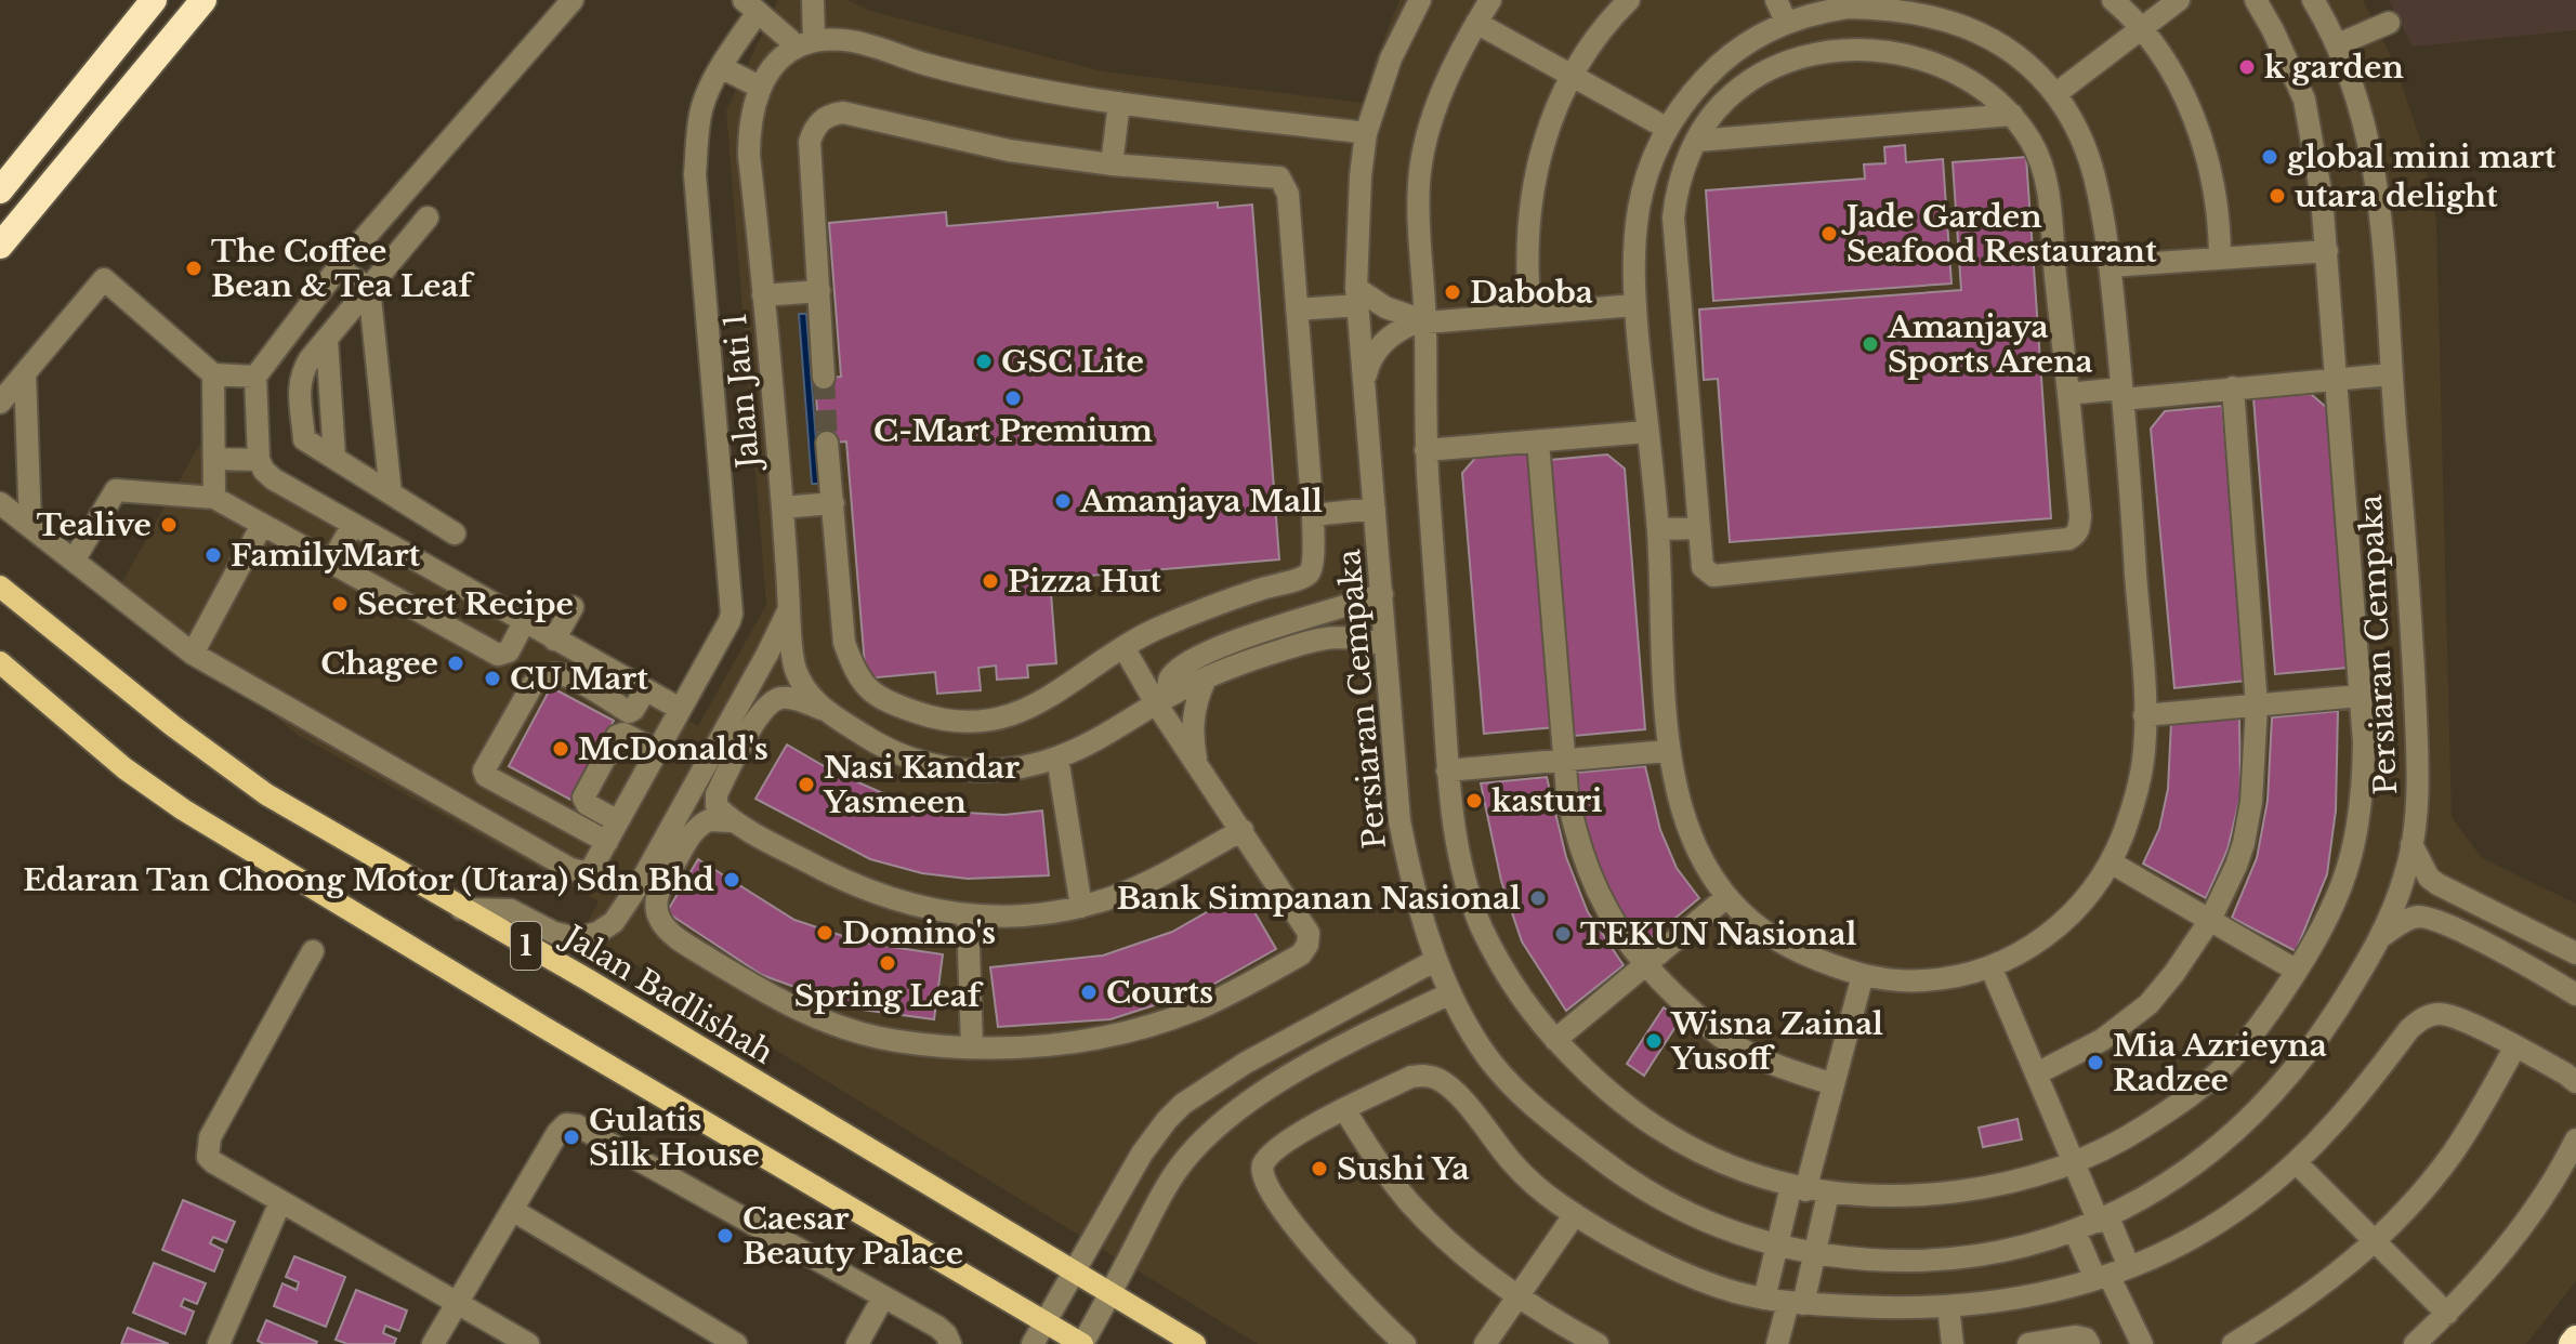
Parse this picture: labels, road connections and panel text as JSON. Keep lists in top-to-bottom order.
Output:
{
  "streets": {
    "main road": ["1", "Jalan Badlishah"],
    "street": ["Jalan Jati 1", "Persiaran Cempaka"]
  },
  "crossings": [
    ["Jalan Jati 1", "Persiaran Cempaka"]
  ],
  "places": [
    "k garden",
    "global mini mart",
    "utara delight",
    "Jade Garden Seafood Restaurant",
    "The Coffee Bean & Tea Leaf",
    "Daboba",
    "Amanjaya Sports Arena",
    "GSC Lite",
    "C-Mart Premium",
    "Amanjaya Mall",
    "Tealive",
    "FamilyMart",
    "Pizza Hut",
    "Secret Recipe",
    "Chagee",
    "CU Mart",
    "McDonald's",
    "Nasi Kandar Yasmeen",
    "kasturi",
    "Edaran Tan Choong Motor (Utara) Sdn Bhd",
    "Bank Simpanan Nasional",
    "Domino's",
    "TEKUN Nasional",
    "Spring Leaf",
    "Courts",
    "Wisna Zainal Yusoff",
    "Mia Azrieyna Radzee",
    "Gulatis Silk House",
    "Sushi Ya",
    "Caesar Beauty Palace"
  ]
}
